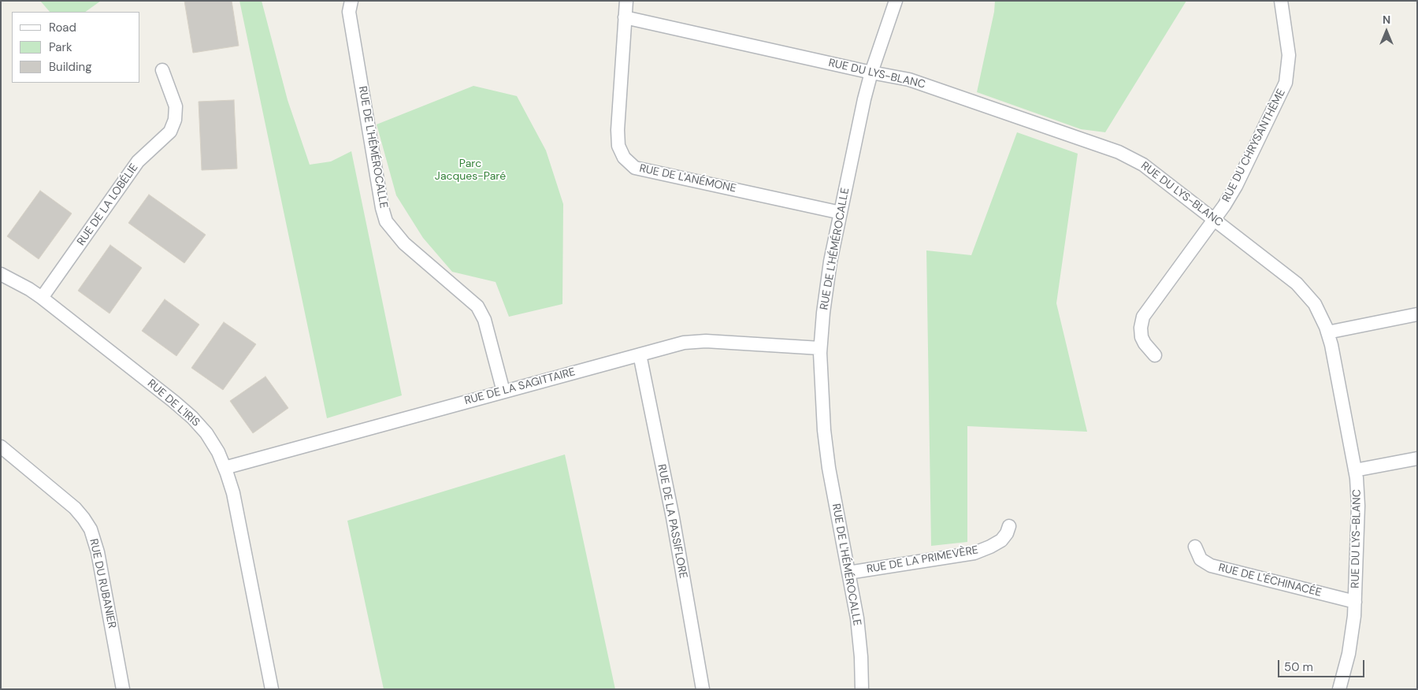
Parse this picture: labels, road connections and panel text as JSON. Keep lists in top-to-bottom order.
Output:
{
  "streets": {
    "street": [
      "RUE DU LYS-BLANC",
      "RUE DU CHRYSANTHÈME",
      "RUE DE L'HÉMÉROCALLE",
      "RUE DE L'ANÉMONE",
      "RUE DE LA LOBÉLIE",
      "RUE DE LA SAGITTAIRE",
      "RUE DE L'IRIS",
      "RUE DE LA PASSIFLORE",
      "RUE DE LA PRIMEVÈRE",
      "RUE DE L'ÉCHINACÉE",
      "RUE DU RUBANIER"
    ]
  },
  "crossings": [
    ["RUE DU LYS-BLANC", "RUE DU CHRYSANTHÈME"],
    ["RUE DU LYS-BLANC", "RUE DE L'HÉMÉROCALLE"],
    ["RUE DU LYS-BLANC", "RUE DE L'ANÉMONE"],
    ["RUE DU LYS-BLANC", "RUE DE L'ÉCHINACÉE"],
    ["RUE DE L'HÉMÉROCALLE", "RUE DE L'ANÉMONE"],
    ["RUE DE L'HÉMÉROCALLE", "RUE DE LA SAGITTAIRE"],
    ["RUE DE L'HÉMÉROCALLE", "RUE DE LA PRIMEVÈRE"],
    ["RUE DE LA LOBÉLIE", "RUE DE L'IRIS"],
    ["RUE DE LA SAGITTAIRE", "RUE DE L'IRIS"],
    ["RUE DE LA SAGITTAIRE", "RUE DE LA PASSIFLORE"]
  ],
  "parks": ["Parc Jacques-Paré"],
  "legend": ["Road", "Park", "Building"],
  "scale_bar": "50 m",
  "north": "top"
}
